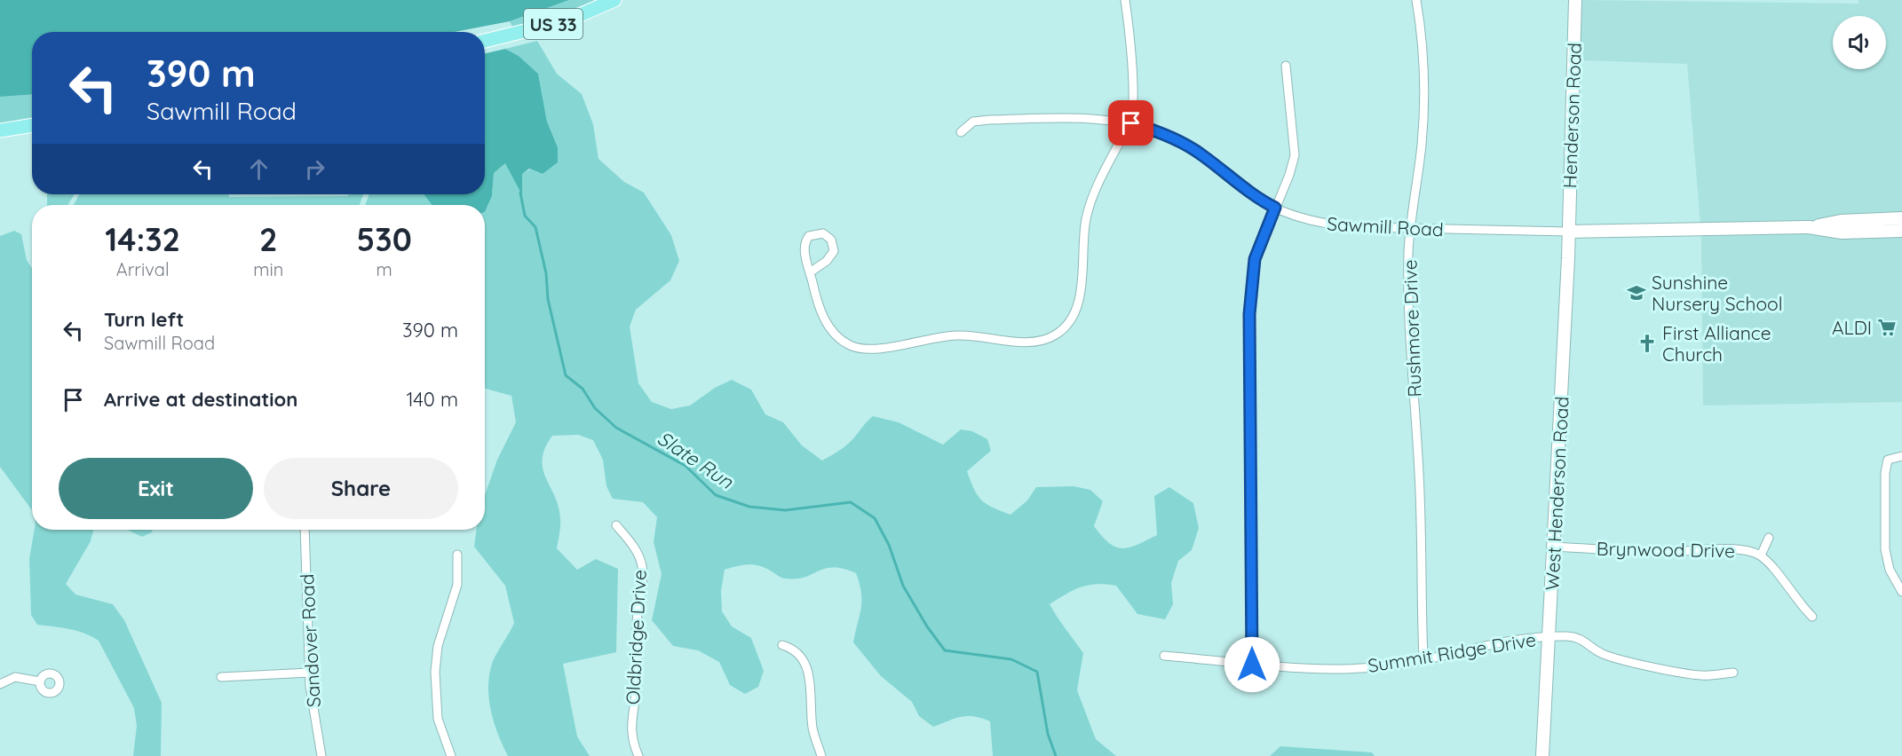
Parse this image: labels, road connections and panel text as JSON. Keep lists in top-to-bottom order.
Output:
{
  "streets": {
    "main road": [
      "US 33",
      "Henderson Road",
      "Sawmill Road",
      "West Henderson Road"
    ],
    "street": [
      "Rushmore Drive",
      "Brynwood Drive",
      "Oldbridge Drive",
      "Sandover Road",
      "Summit Ridge Drive"
    ]
  },
  "crossings": [
    ["Henderson Road", "Sawmill Road"],
    ["Henderson Road", "West Henderson Road"],
    ["Sawmill Road", "Rushmore Drive"],
    ["Sawmill Road", "West Henderson Road"],
    ["Rushmore Drive", "Summit Ridge Drive"],
    ["West Henderson Road", "Brynwood Drive"],
    ["West Henderson Road", "Summit Ridge Drive"]
  ],
  "water": ["Slate Run"],
  "places": {
    "school or university": ["Sunshine Nursery School"],
    "supermarket": ["ALDI"],
    "church": ["First Alliance Church"]
  },
  "page": {
    "turn": ["390 m", "Sawmill Road"],
    "eta": [
      "14:32",
      "Arrival",
      "2",
      "min",
      "530",
      "m"
    ],
    "list": [
      {
        "name": "Turn left",
        "note": "Sawmill Road",
        "value": "390 m"
      },
      {
        "name": "Arrive at destination",
        "value": "140 m"
      }
    ],
    "buttons": ["Exit", "Share"]
  }
}
